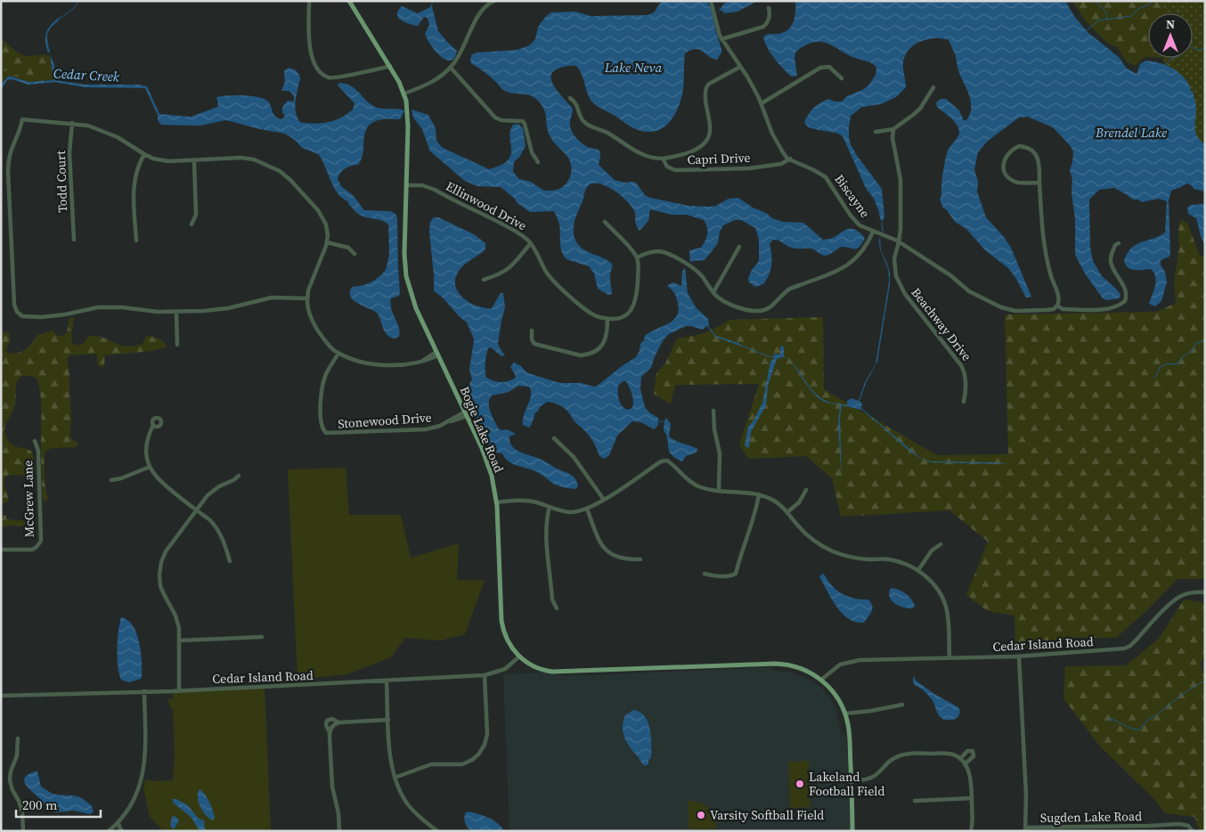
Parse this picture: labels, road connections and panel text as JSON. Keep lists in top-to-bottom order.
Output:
{
  "streets": {
    "main road": ["Bogie Lake Road"],
    "street": [
      "Capri Drive",
      "Todd Court",
      "Biscayne",
      "Ellinwood Drive",
      "Beachway Drive",
      "Stonewood Drive",
      "McGrew Lane",
      "Cedar Island Road",
      "Sugden Lake Road"
    ]
  },
  "crossings": [
    ["Capri Drive", "Biscayne"],
    ["Biscayne", "Beachway Drive"],
    ["Ellinwood Drive", "Bogie Lake Road"],
    ["Stonewood Drive", "Bogie Lake Road"],
    ["Bogie Lake Road", "Cedar Island Road"],
    ["Cedar Island Road", "Sugden Lake Road"]
  ],
  "water": ["Lake Neva", "Cedar Creek", "Brendel Lake"],
  "places": ["Lakeland Football Field", "Varsity Softball Field"],
  "scale_bar": "200 m",
  "north": "top"
}
